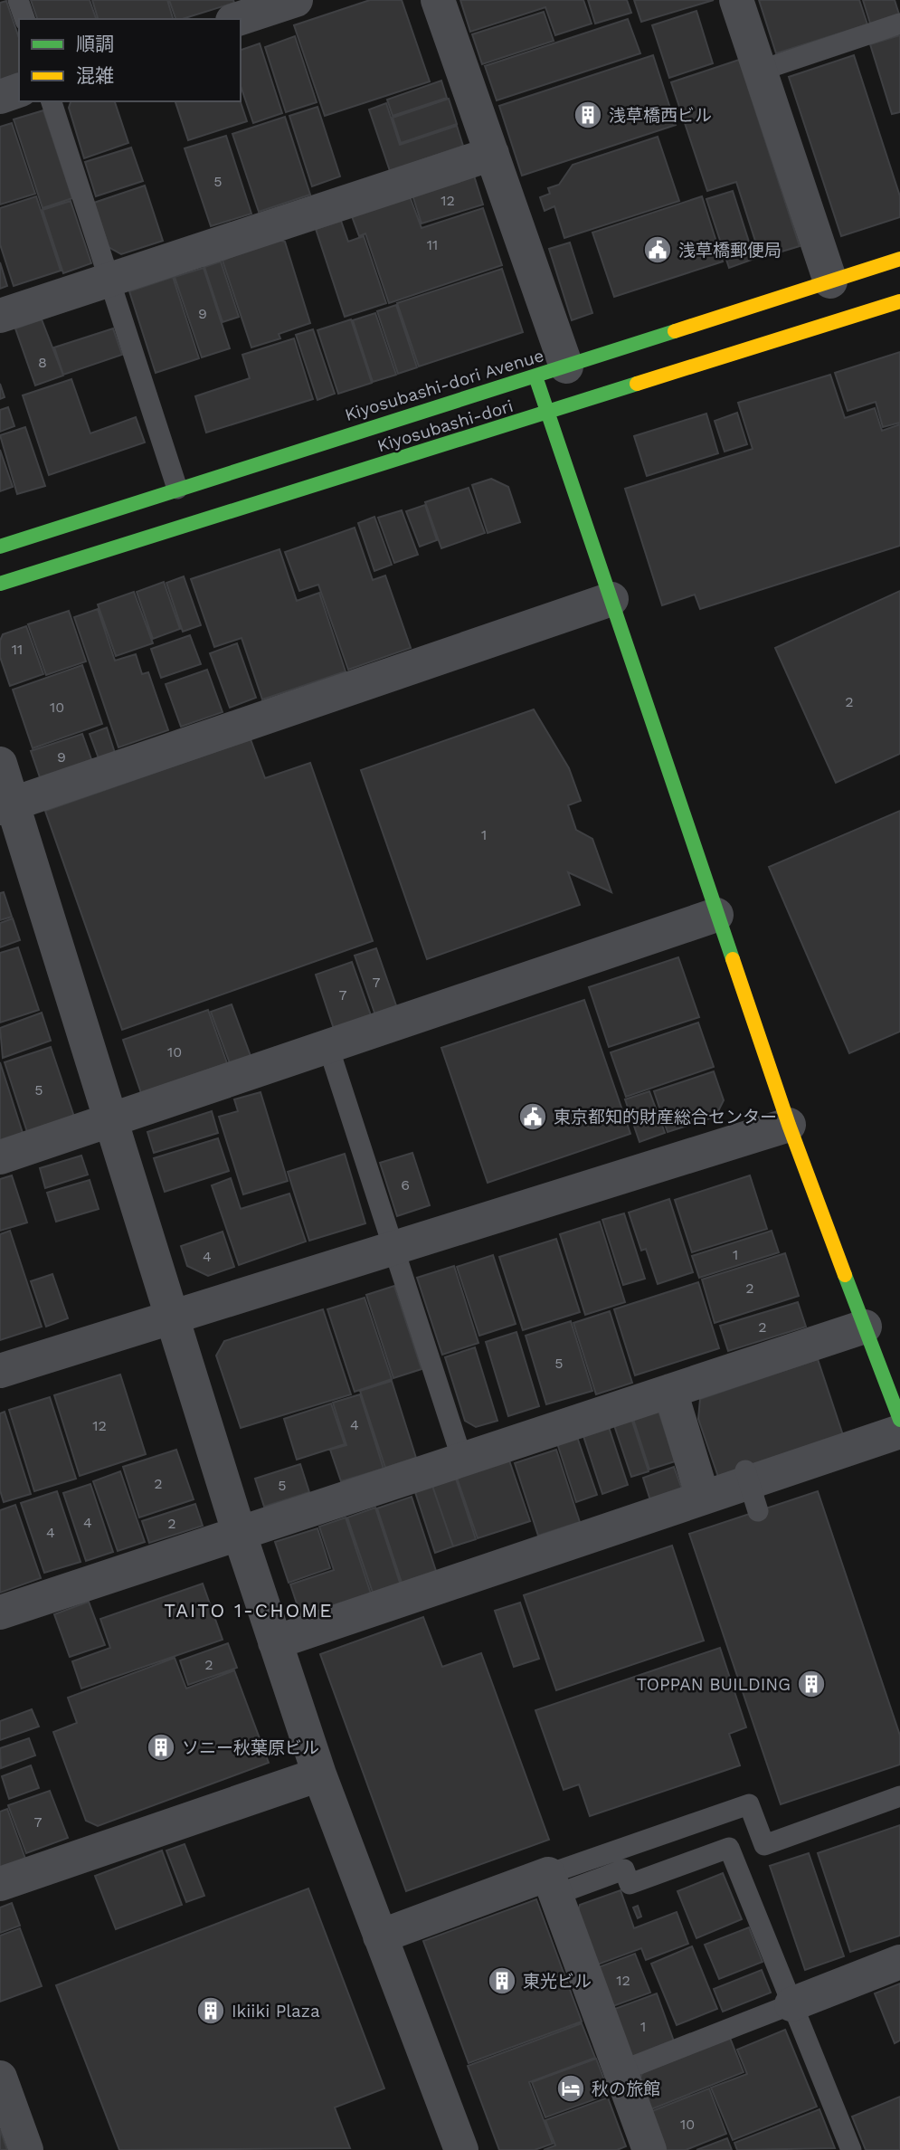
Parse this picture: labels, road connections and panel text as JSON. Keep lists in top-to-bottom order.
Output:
{
  "streets": {
    "street": ["Kiyosubashi-dori Avenue", "Kiyosubashi-dori"]
  },
  "districts": ["TAITO 1-CHOME"],
  "places": {
    "building": [
      "浅草橋西ビル",
      "TOPPAN BUILDING",
      "ソニー秋葉原ビル",
      "東光ビル",
      "Ikiiki Plaza"
    ],
    "public building": ["浅草橋郵便局", "東京都知的財産総合センター"],
    "hotel": ["秋の旅館"]
  },
  "house_numbers": [
    "5",
    "12",
    "11",
    "9",
    "8",
    "11",
    "2",
    "10",
    "9",
    "1",
    "7",
    "7",
    "10",
    "5",
    "6",
    "1",
    "4",
    "2",
    "2",
    "5",
    "4",
    "12",
    "2",
    "5",
    "4",
    "2",
    "4",
    "2",
    "7",
    "12",
    "1",
    "10"
  ],
  "legend": ["順調", "混雑"]
}
